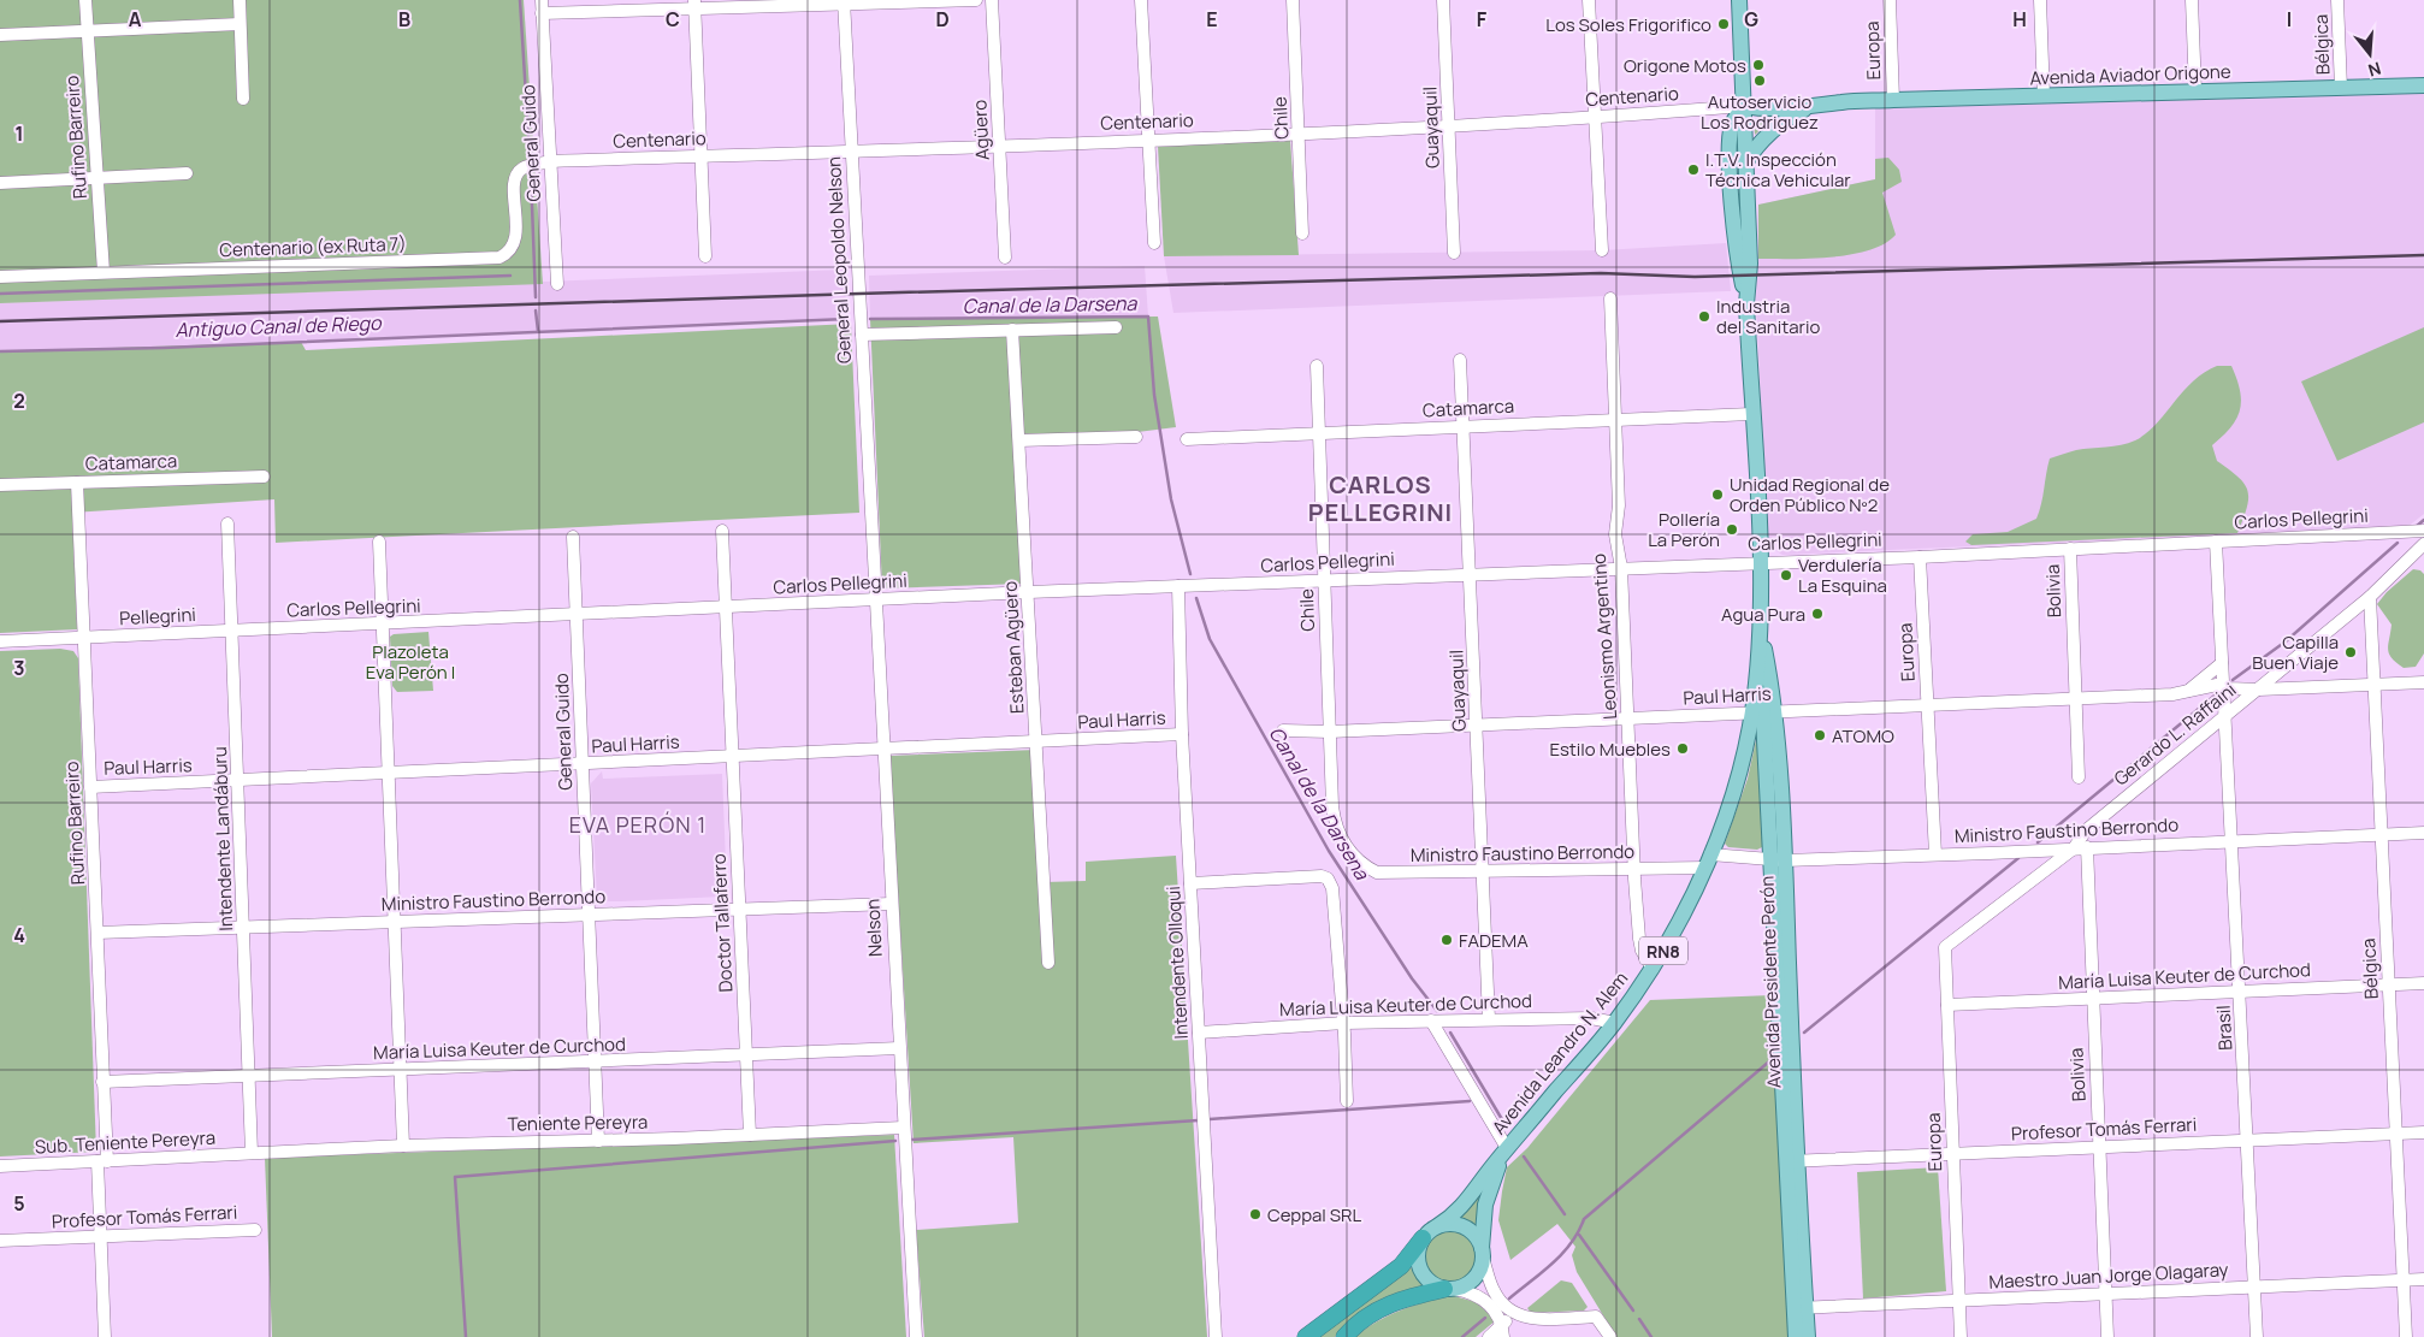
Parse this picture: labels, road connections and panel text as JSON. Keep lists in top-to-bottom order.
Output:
{
  "streets": {
    "highway": ["RN8"],
    "main road": ["Avenida Aviador Origone", "Avenida Presidente Perón", "Avenida Leandro N. Alem"],
    "street": [
      "Bélgica",
      "Europa",
      "Centenario",
      "Chile",
      "Guayaquil",
      "Agüero",
      "Rufino Barreiro",
      "General Guido",
      "Centenario (ex Ruta 7)",
      "General Leopoldo Nelson",
      "Catamarca",
      "Carlos Pellegrini",
      "Bolivia",
      "Pellegrini",
      "Leonismo Argentino",
      "Esteban Agüero",
      "Paul Harris",
      "Gerardo L. Raffaini",
      "Ministro Faustino Berrondo",
      "Intendente Landáburu",
      "Doctor Tallaferro",
      "Nelson",
      "Intendente Olloqui",
      "María Luisa Keuter de Curchod",
      "Brasil",
      "Teniente Pereyra",
      "Profesor Tomás Ferrari",
      "Sub. Teniente Pereyra",
      "Maestro Juan Jorge Olagaray"
    ]
  },
  "crossings": [
    ["Bélgica", "Avenida Aviador Origone"],
    ["Bélgica", "Gerardo L. Raffaini"],
    ["Bélgica", "Ministro Faustino Berrondo"],
    ["Bélgica", "María Luisa Keuter de Curchod"],
    ["Bélgica", "Profesor Tomás Ferrari"],
    ["Bélgica", "Maestro Juan Jorge Olagaray"],
    ["Europa", "Avenida Aviador Origone"],
    ["Europa", "Carlos Pellegrini"],
    ["Europa", "Paul Harris"],
    ["Europa", "Gerardo L. Raffaini"],
    ["Europa", "Ministro Faustino Berrondo"],
    ["Europa", "María Luisa Keuter de Curchod"],
    ["Europa", "Profesor Tomás Ferrari"],
    ["Europa", "Maestro Juan Jorge Olagaray"],
    ["Avenida Aviador Origone", "Centenario"],
    ["Avenida Aviador Origone", "Avenida Presidente Perón"],
    ["Centenario", "Chile"],
    ["Centenario", "Guayaquil"],
    ["Centenario", "Agüero"],
    ["Centenario", "General Guido"],
    ["Centenario", "Centenario (ex Ruta 7)"],
    ["Centenario", "General Leopoldo Nelson"],
    ["Centenario", "Avenida Presidente Perón"],
    ["Chile", "Catamarca"],
    ["Chile", "Carlos Pellegrini"],
    ["Chile", "Paul Harris"],
    ["Chile", "Ministro Faustino Berrondo"],
    ["Guayaquil", "Catamarca"],
    ["Guayaquil", "Carlos Pellegrini"],
    ["Guayaquil", "Paul Harris"],
    ["Guayaquil", "Ministro Faustino Berrondo"],
    ["Guayaquil", "María Luisa Keuter de Curchod"],
    ["Rufino Barreiro", "Centenario (ex Ruta 7)"],
    ["Rufino Barreiro", "Catamarca"],
    ["Rufino Barreiro", "Pellegrini"],
    ["Rufino Barreiro", "Paul Harris"],
    ["Rufino Barreiro", "Ministro Faustino Berrondo"],
    ["Rufino Barreiro", "María Luisa Keuter de Curchod"],
    ["Rufino Barreiro", "Profesor Tomás Ferrari"],
    ["Rufino Barreiro", "Sub. Teniente Pereyra"],
    ["General Guido", "Centenario (ex Ruta 7)"],
    ["General Guido", "Carlos Pellegrini"],
    ["General Guido", "Paul Harris"],
    ["General Guido", "Ministro Faustino Berrondo"],
    ["General Guido", "María Luisa Keuter de Curchod"],
    ["General Guido", "Teniente Pereyra"],
    ["General Leopoldo Nelson", "Nelson"],
    ["Catamarca", "Leonismo Argentino"],
    ["Catamarca", "Avenida Presidente Perón"],
    ["Carlos Pellegrini", "Bolivia"],
    ["Carlos Pellegrini", "Pellegrini"],
    ["Carlos Pellegrini", "Leonismo Argentino"],
    ["Carlos Pellegrini", "Esteban Agüero"],
    ["Carlos Pellegrini", "Intendente Landáburu"],
    ["Carlos Pellegrini", "Doctor Tallaferro"],
    ["Carlos Pellegrini", "Nelson"],
    ["Carlos Pellegrini", "Intendente Olloqui"],
    ["Carlos Pellegrini", "Avenida Presidente Perón"],
    ["Bolivia", "Paul Harris"],
    ["Bolivia", "Gerardo L. Raffaini"],
    ["Bolivia", "Ministro Faustino Berrondo"],
    ["Bolivia", "María Luisa Keuter de Curchod"],
    ["Bolivia", "Profesor Tomás Ferrari"],
    ["Bolivia", "Maestro Juan Jorge Olagaray"],
    ["Pellegrini", "Intendente Landáburu"],
    ["Leonismo Argentino", "Paul Harris"],
    ["Leonismo Argentino", "Ministro Faustino Berrondo"],
    ["Leonismo Argentino", "Avenida Leandro N. Alem"],
    ["Esteban Agüero", "Paul Harris"],
    ["Paul Harris", "Gerardo L. Raffaini"],
    ["Paul Harris", "Intendente Landáburu"],
    ["Paul Harris", "Doctor Tallaferro"],
    ["Paul Harris", "Nelson"],
    ["Paul Harris", "Intendente Olloqui"],
    ["Paul Harris", "Avenida Presidente Perón"],
    ["Paul Harris", "Brasil"],
    ["Paul Harris", "Avenida Leandro N. Alem"],
    ["Gerardo L. Raffaini", "Ministro Faustino Berrondo"],
    ["Gerardo L. Raffaini", "Brasil"],
    ["Ministro Faustino Berrondo", "Intendente Landáburu"],
    ["Ministro Faustino Berrondo", "Doctor Tallaferro"],
    ["Ministro Faustino Berrondo", "Nelson"],
    ["Ministro Faustino Berrondo", "Avenida Presidente Perón"],
    ["Ministro Faustino Berrondo", "Brasil"],
    ["Ministro Faustino Berrondo", "Avenida Leandro N. Alem"],
    ["Intendente Landáburu", "María Luisa Keuter de Curchod"],
    ["Intendente Landáburu", "Teniente Pereyra"],
    ["Intendente Landáburu", "Sub. Teniente Pereyra"],
    ["Doctor Tallaferro", "María Luisa Keuter de Curchod"],
    ["Doctor Tallaferro", "Teniente Pereyra"],
    ["Nelson", "María Luisa Keuter de Curchod"],
    ["Nelson", "Teniente Pereyra"],
    ["RN8", "Avenida Leandro N. Alem"],
    ["Intendente Olloqui", "María Luisa Keuter de Curchod"],
    ["María Luisa Keuter de Curchod", "Brasil"],
    ["María Luisa Keuter de Curchod", "Avenida Leandro N. Alem"],
    ["Avenida Presidente Perón", "Avenida Leandro N. Alem"],
    ["Avenida Presidente Perón", "Profesor Tomás Ferrari"],
    ["Avenida Presidente Perón", "Maestro Juan Jorge Olagaray"],
    ["Brasil", "Profesor Tomás Ferrari"],
    ["Brasil", "Maestro Juan Jorge Olagaray"],
    ["Teniente Pereyra", "Sub. Teniente Pereyra"]
  ],
  "districts": ["CARLOS PELLEGRINI", "EVA PERÓN 1"],
  "water": ["Canal de la Darsena", "Antiguo Canal de Riego"],
  "parks": ["Plazoleta Eva Perón I"],
  "places": [
    "Los Soles Frigorifico",
    "Origone Motos",
    "Autoservicio Los Rodriguez",
    "I.T.V. Inspección Técnica Vehicular",
    "Industria del Sanitario",
    "Unidad Regional de Orden Público Nº2",
    "Pollería La Perón",
    "Verdulería La Esquina",
    "Agua Pura",
    "Capilla Buen Viaje",
    "ATOMO",
    "Estilo Muebles",
    "FADEMA",
    "Ceppal SRL"
  ],
  "north": "bottom",
  "grid": {
    "columns": [
      "A",
      "B",
      "C",
      "D",
      "E",
      "F",
      "G",
      "H",
      "I"
    ],
    "rows": [
      "1",
      "2",
      "3",
      "4",
      "5"
    ]
  }
}
